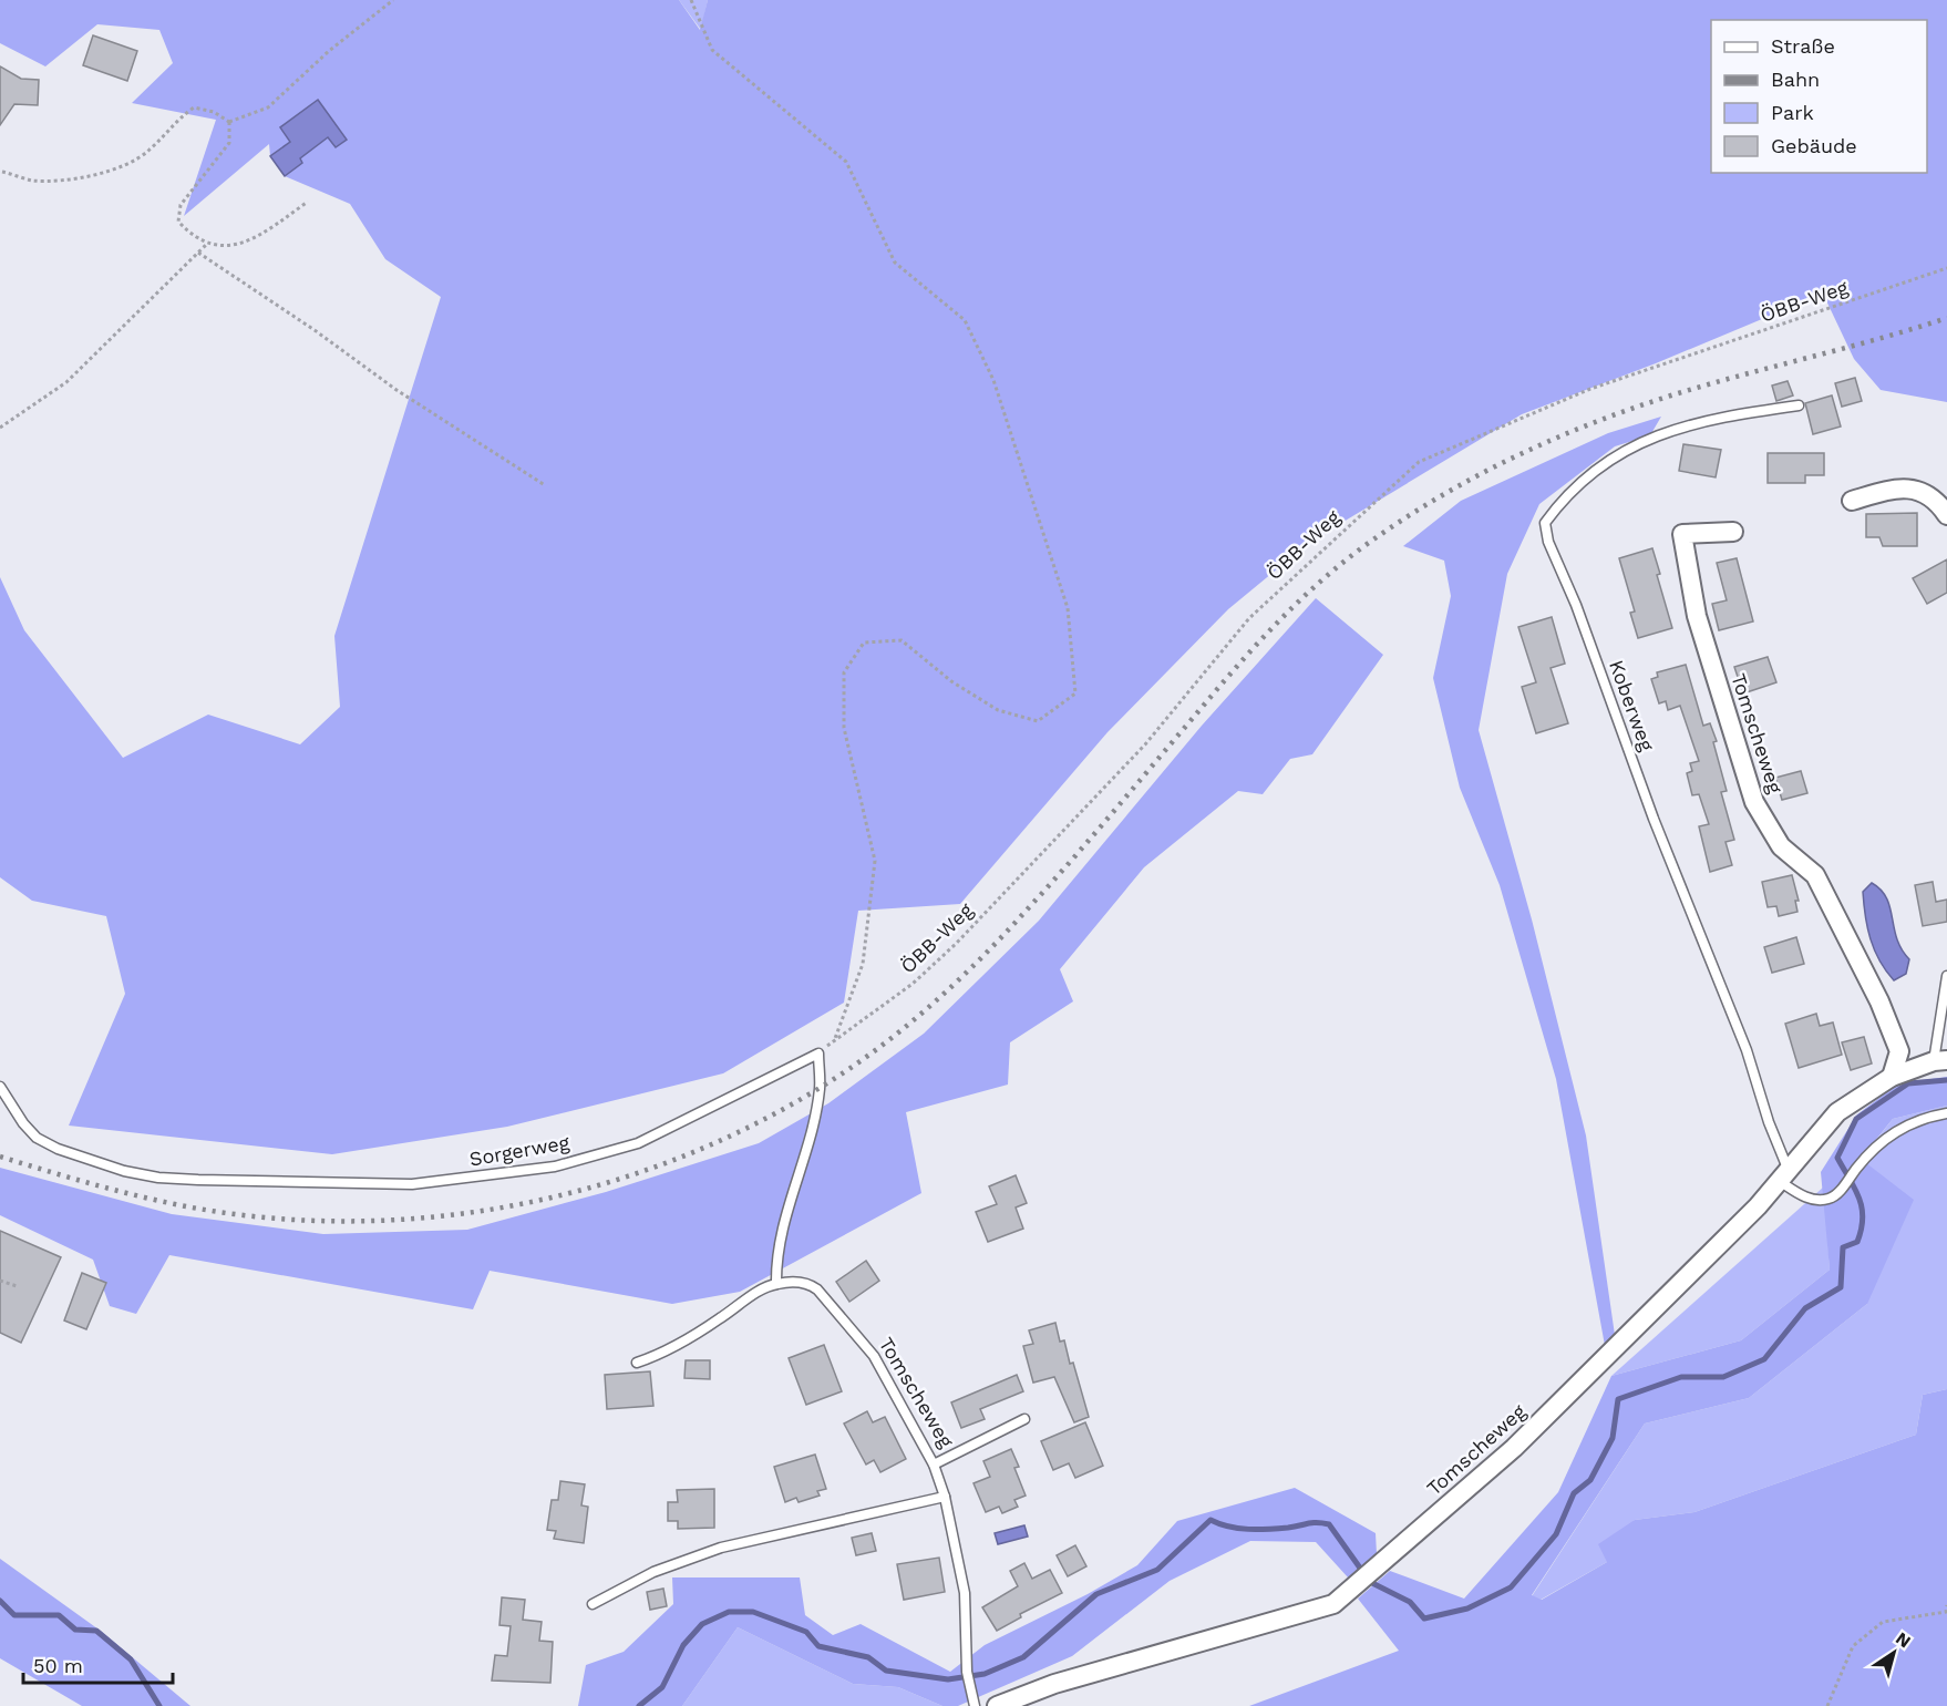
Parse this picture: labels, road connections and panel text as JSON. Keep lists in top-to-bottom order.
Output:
{
  "streets": {
    "street": ["Tomscheweg"],
    "lane": ["Koberweg", "Sorgerweg"],
    "path": ["ÖBB-Weg"]
  },
  "crossings": [
    ["ÖBB-Weg", "Sorgerweg"],
    ["Koberweg", "Tomscheweg"]
  ],
  "legend": [
    "Straße",
    "Bahn",
    "Park",
    "Gebäude"
  ],
  "scale_bar": "50 m",
  "north": "top right"
}
